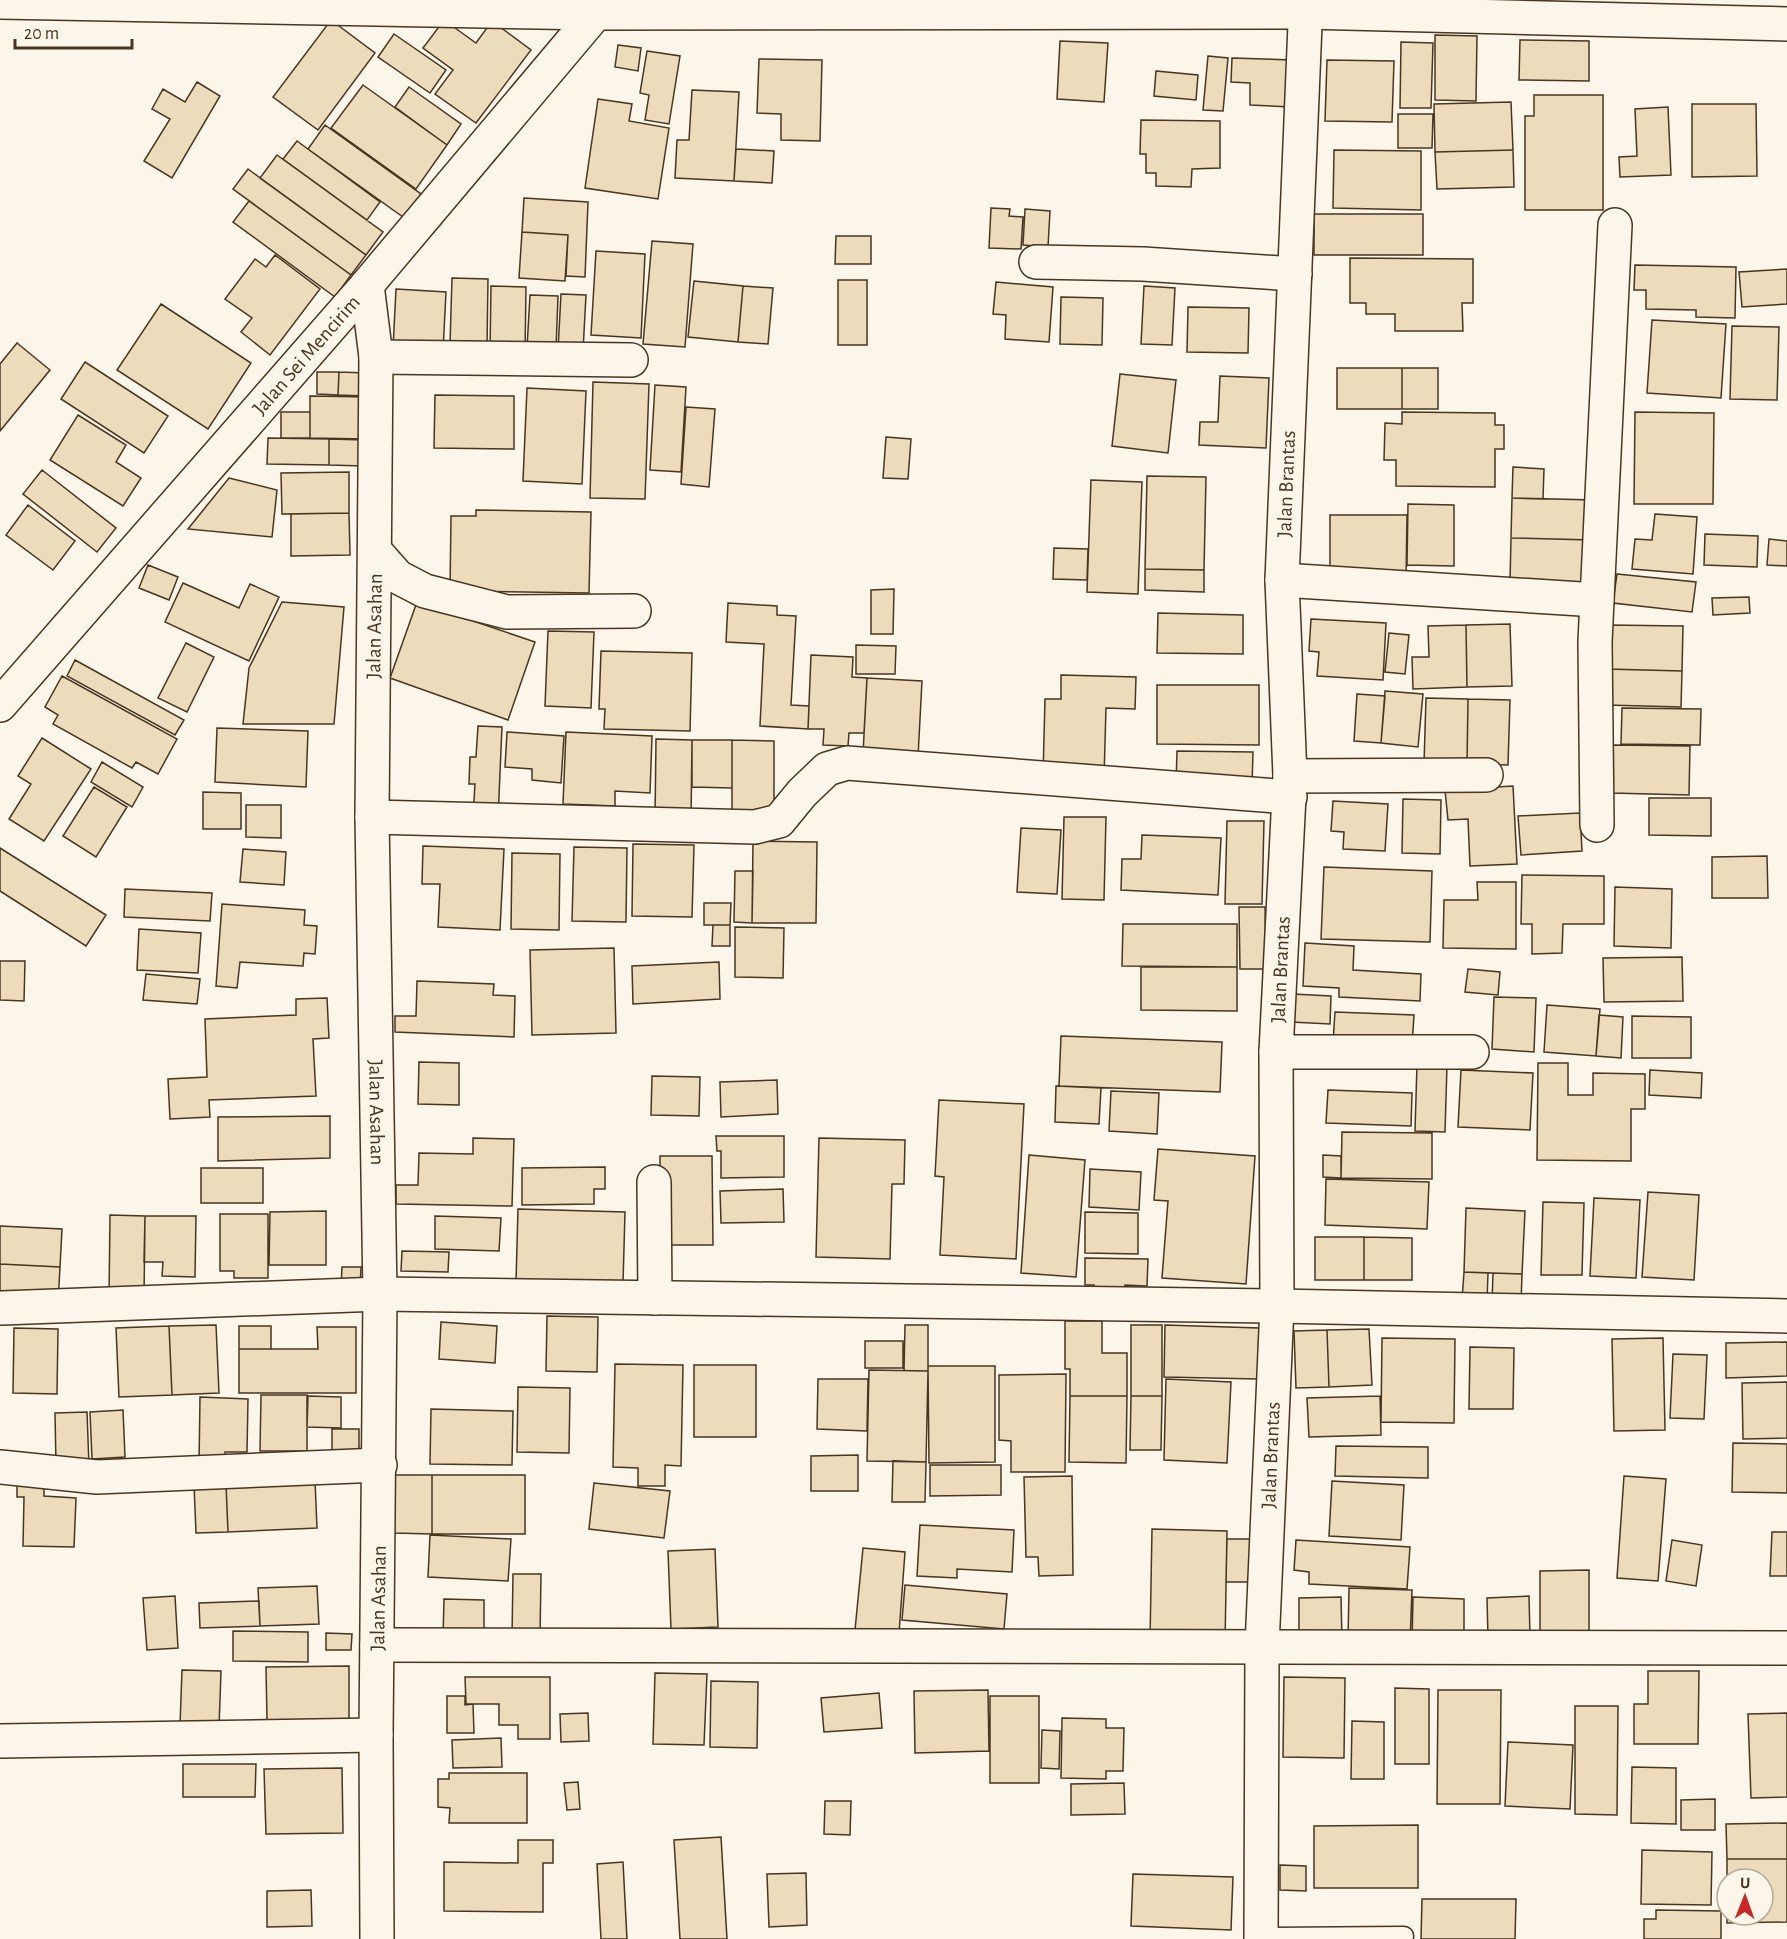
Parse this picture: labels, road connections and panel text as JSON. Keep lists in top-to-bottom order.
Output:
{
  "streets": {
    "street": ["Jalan Sei Mencirim", "Jalan Brantas", "Jalan Asahan"]
  },
  "crossings": [
    ["Jalan Sei Mencirim", "Jalan Asahan"]
  ],
  "scale_bar": "20 m",
  "north": "top"
}
